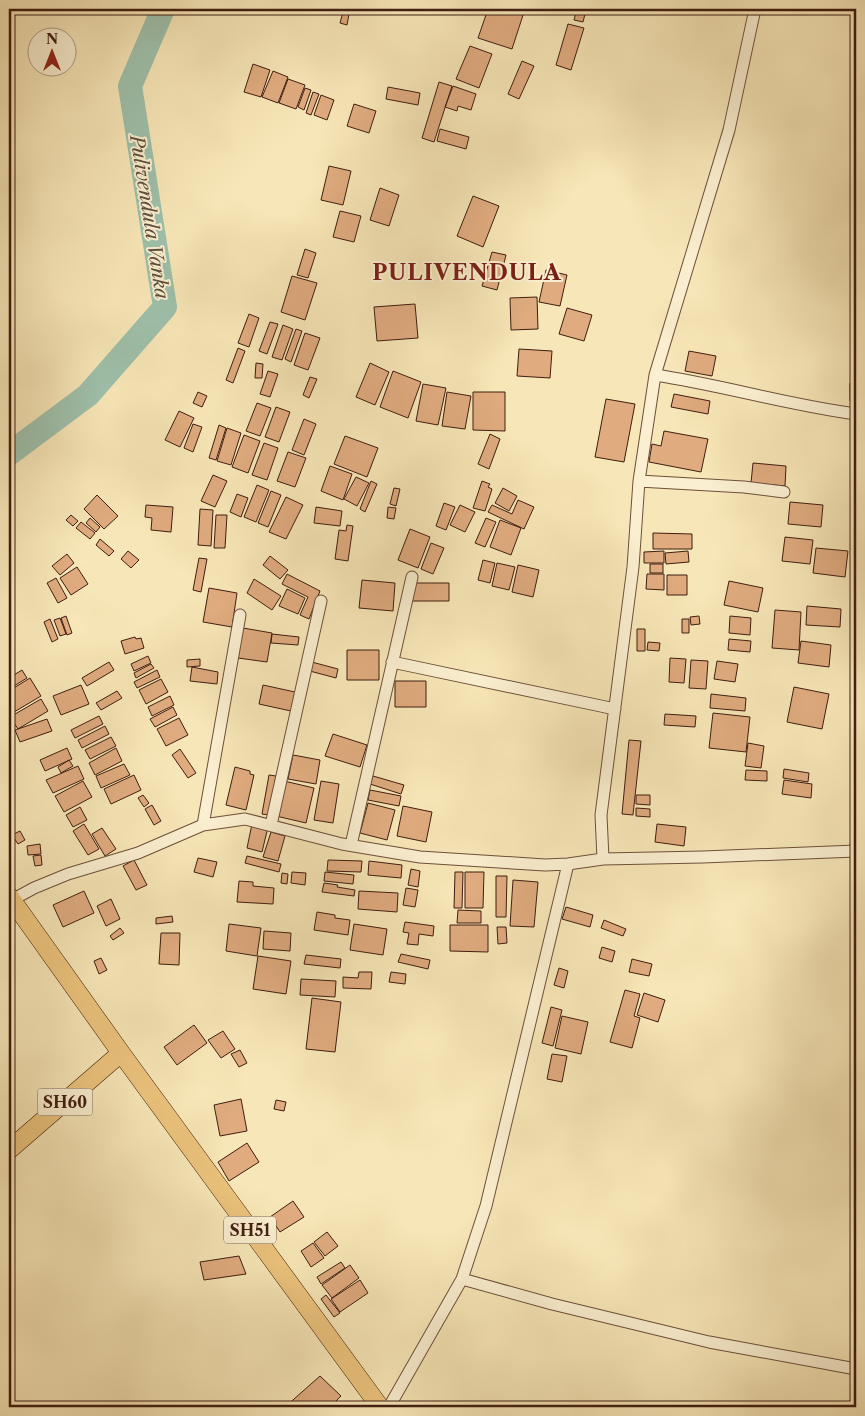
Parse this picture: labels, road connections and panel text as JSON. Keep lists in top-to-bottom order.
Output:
{
  "streets": {
    "main road": ["SH60", "SH51"]
  },
  "crossings": [
    ["SH60", "SH51"]
  ],
  "districts": ["PULIVENDULA"],
  "water": ["Pulivendula Vanka"],
  "north": "top"
}
